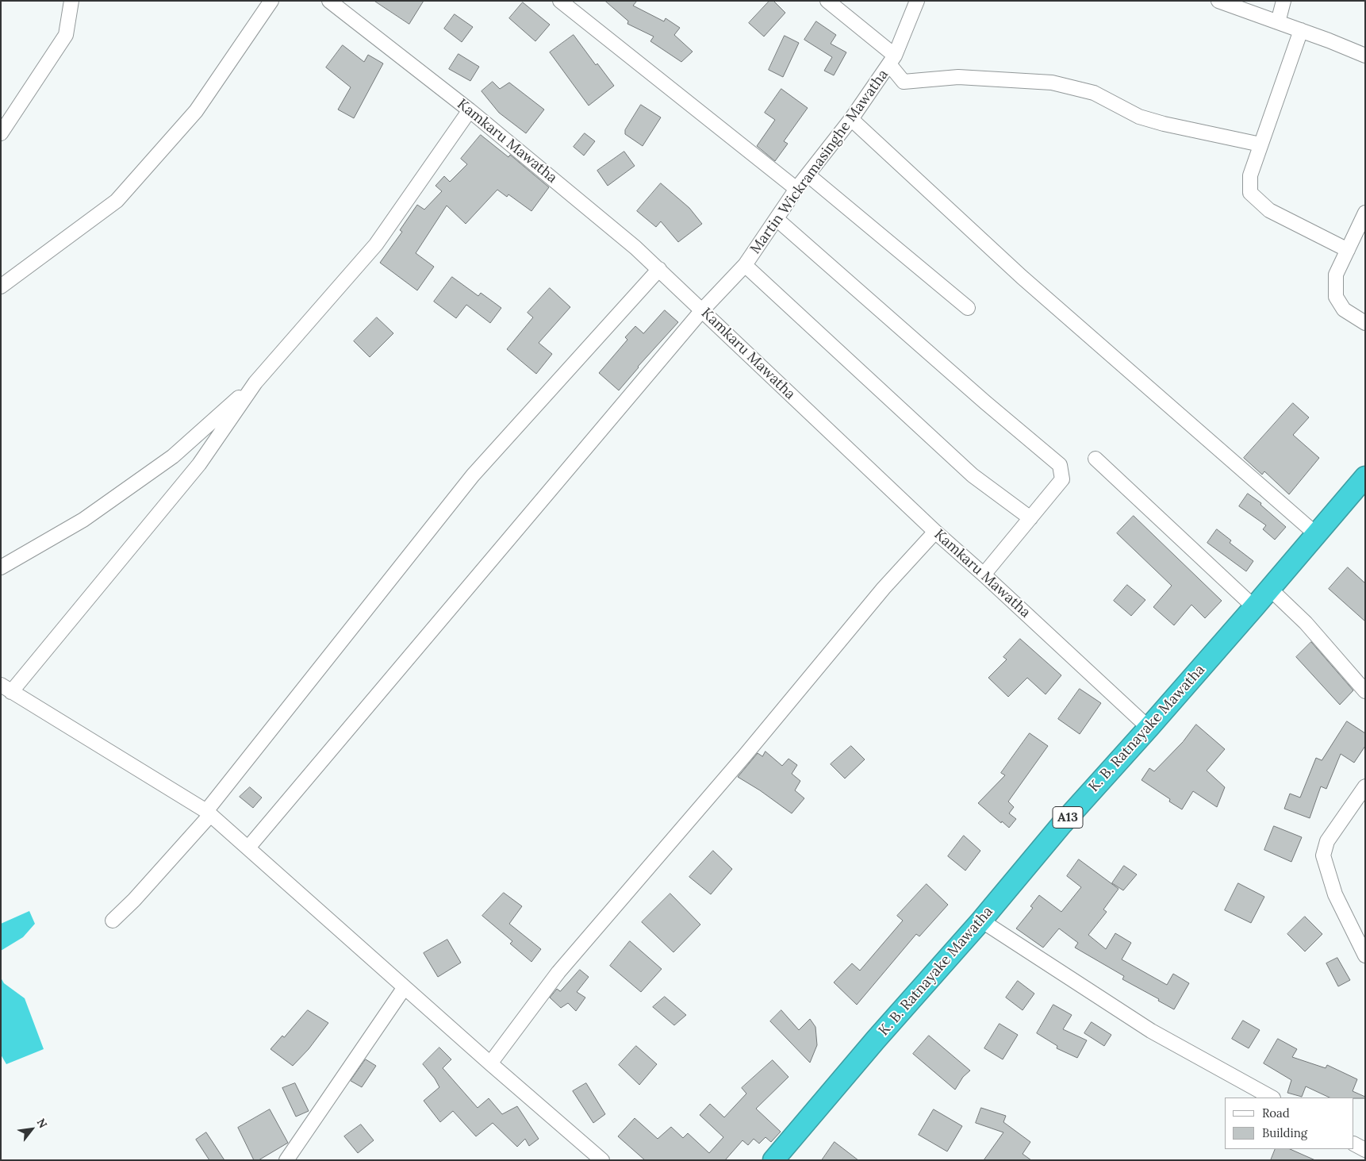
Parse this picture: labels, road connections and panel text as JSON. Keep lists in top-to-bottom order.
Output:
{
  "streets": {
    "highway": ["K. B. Ratnayake Mawatha", "A13"],
    "street": ["Kamkaru Mawatha", "Martin Wickramasinghe Mawatha"]
  },
  "crossings": [
    ["Kamkaru Mawatha", "Martin Wickramasinghe Mawatha"],
    ["Kamkaru Mawatha", "K. B. Ratnayake Mawatha"]
  ],
  "legend": ["Road", "Building"],
  "north": "top right"
}
